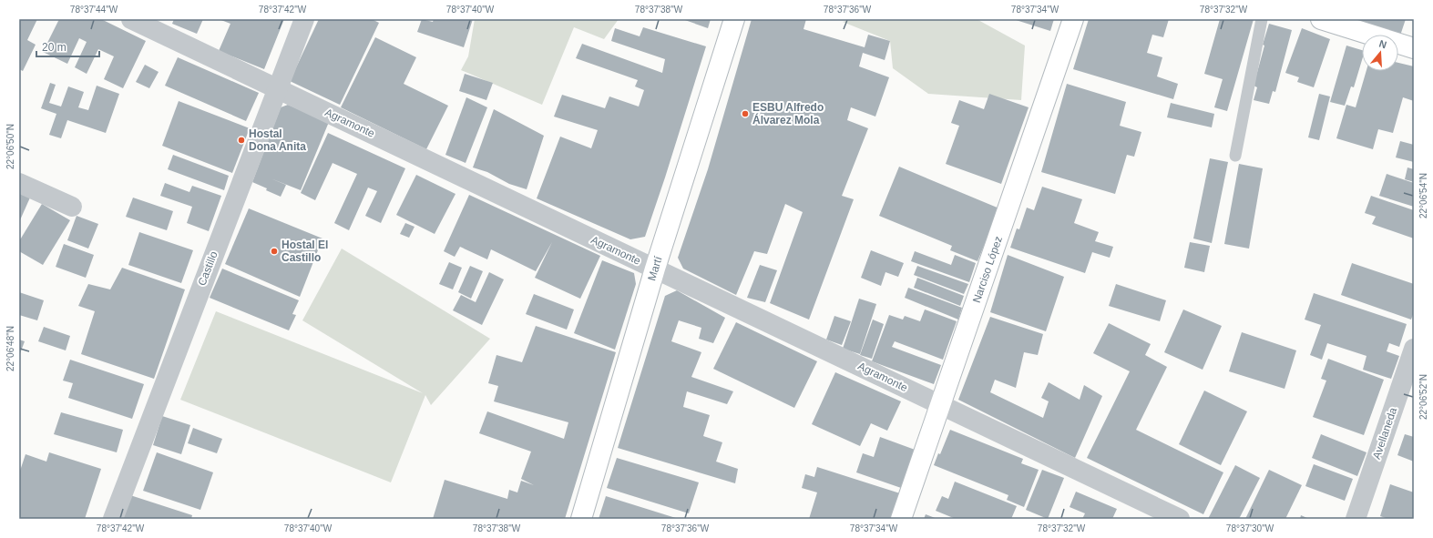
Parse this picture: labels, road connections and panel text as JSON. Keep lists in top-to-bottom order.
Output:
{
  "streets": {
    "main road": ["Martí", "Narciso López"],
    "street": ["Agramonte", "Castillo", "Avellaneda"]
  },
  "crossings": [
    ["Agramonte", "Castillo"],
    ["Agramonte", "Martí"],
    ["Agramonte", "Narciso López"]
  ],
  "places": ["ESBU Alfredo Álvarez Mola", "Hostal Dona Anita", "Hostal El Castillo"],
  "scale_bar": "20 m",
  "north": "top",
  "coordinates": [
    "78°37'44\"W",
    "78°37'42\"W",
    "78°37'40\"W",
    "78°37'38\"W",
    "78°37'36\"W",
    "78°37'34\"W",
    "78°37'32\"W",
    "22°06'50\"N",
    "22°06'54\"N",
    "22°06'48\"N",
    "22°06'52\"N",
    "78°37'30\"W"
  ]
}
